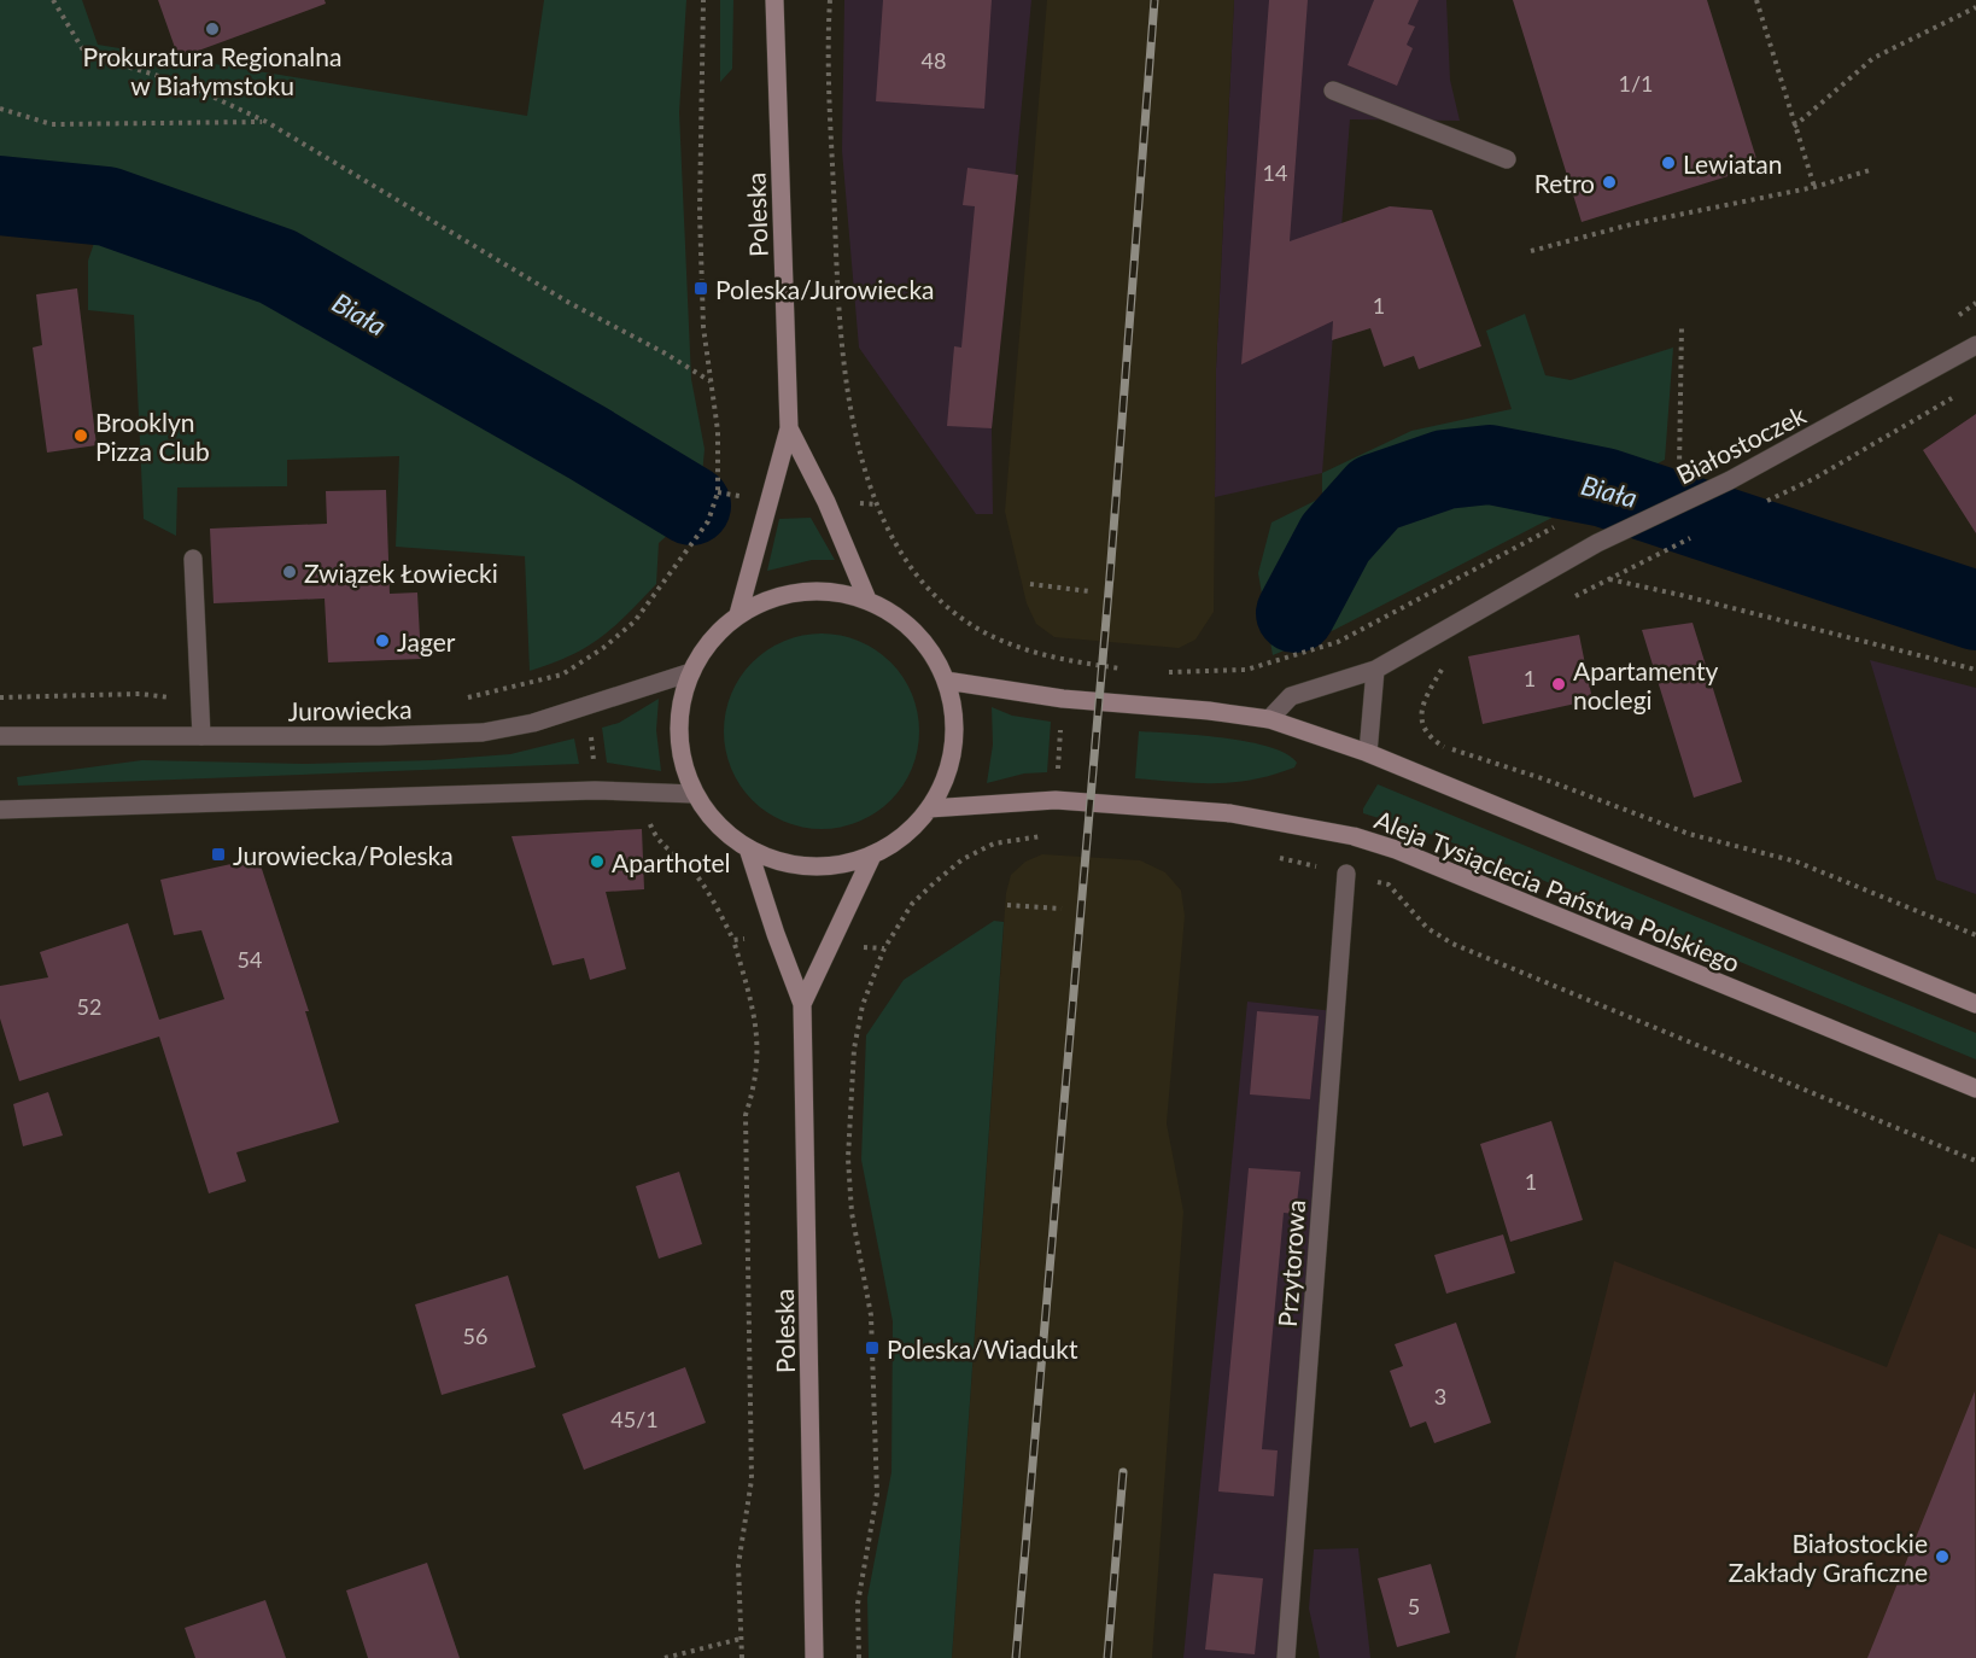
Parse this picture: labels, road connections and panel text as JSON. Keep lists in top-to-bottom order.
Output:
{
  "streets": {
    "main road": ["Poleska", "Aleja Tysiąclecia Państwa Polskiego"],
    "street": ["Białostoczek", "Jurowiecka", "Przytorowa"]
  },
  "water": ["Biała"],
  "places": {
    "other": [
      "Prokuratura Regionalna w Białymstoku",
      "Lewiatan",
      "Retro",
      "Brooklyn Pizza Club",
      "Związek Łowiecki",
      "Jager",
      "Apartamenty noclegi",
      "Aparthotel",
      "Białostockie Zakłady Graficzne"
    ],
    "transit": ["Poleska/Jurowiecka", "Jurowiecka/Poleska", "Poleska/Wiadukt"]
  },
  "house_numbers": [
    "48",
    "1/1",
    "14",
    "1",
    "1",
    "54",
    "52",
    "1",
    "56",
    "3",
    "45/1",
    "5"
  ]
}
